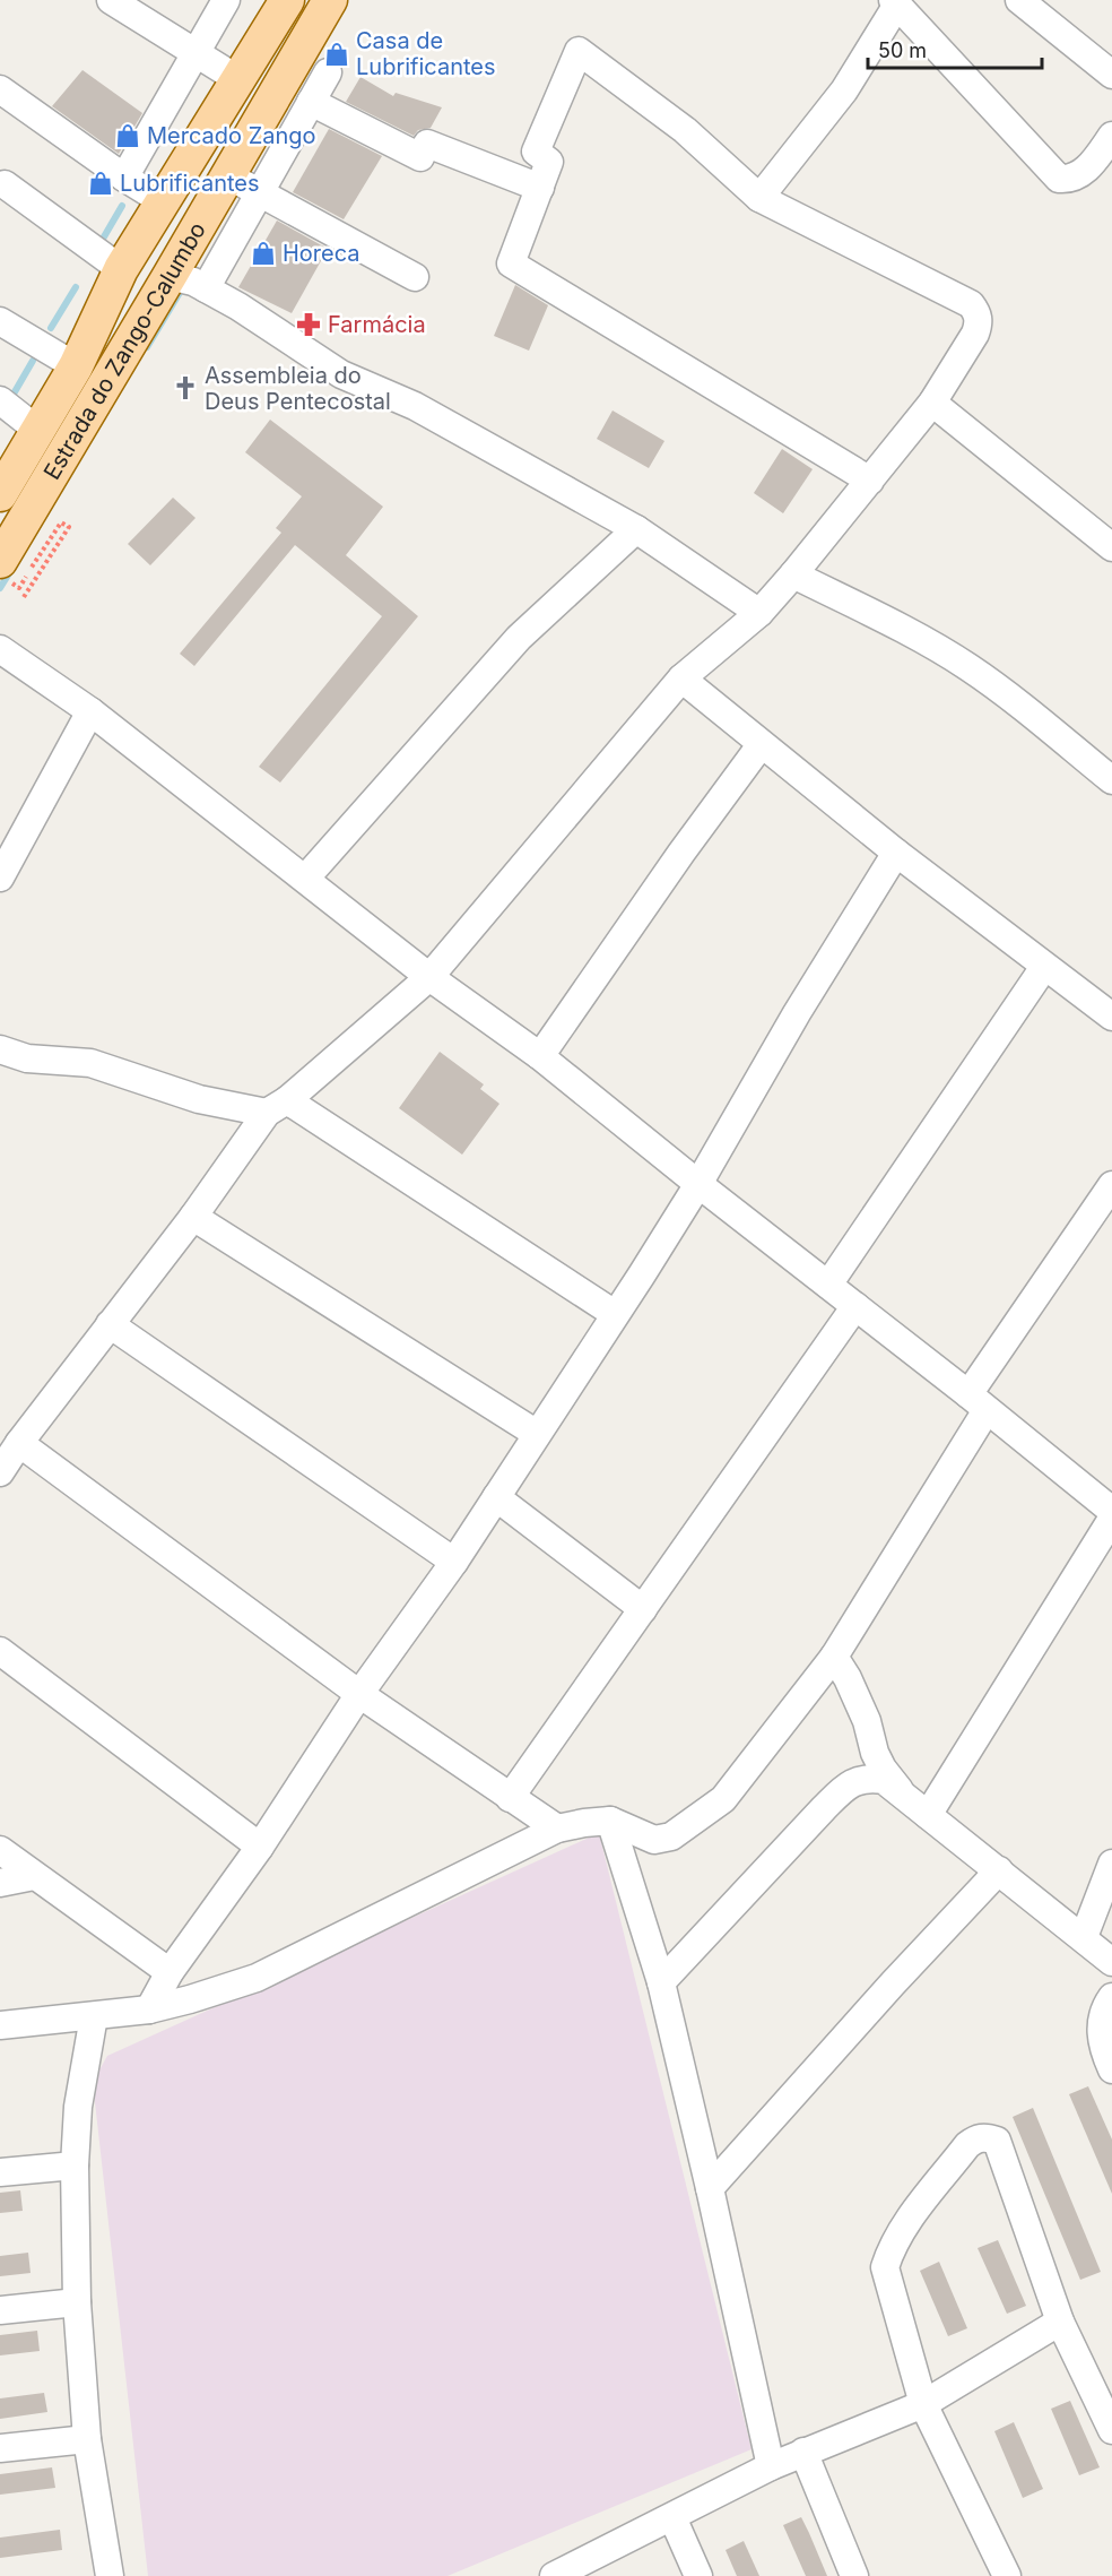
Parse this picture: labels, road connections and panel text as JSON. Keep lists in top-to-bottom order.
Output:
{
  "streets": {
    "main road": ["Estrada do Zango-Calumbo"]
  },
  "places": {
    "shop": [
      "Casa de Lubrificantes",
      "Mercado Zango",
      "Lubrificantes",
      "Horeca"
    ],
    "pharmacy": ["Farmácia"],
    "church": ["Assembleia do Deus Pentecostal"]
  },
  "scale_bar": "50 m"
}
